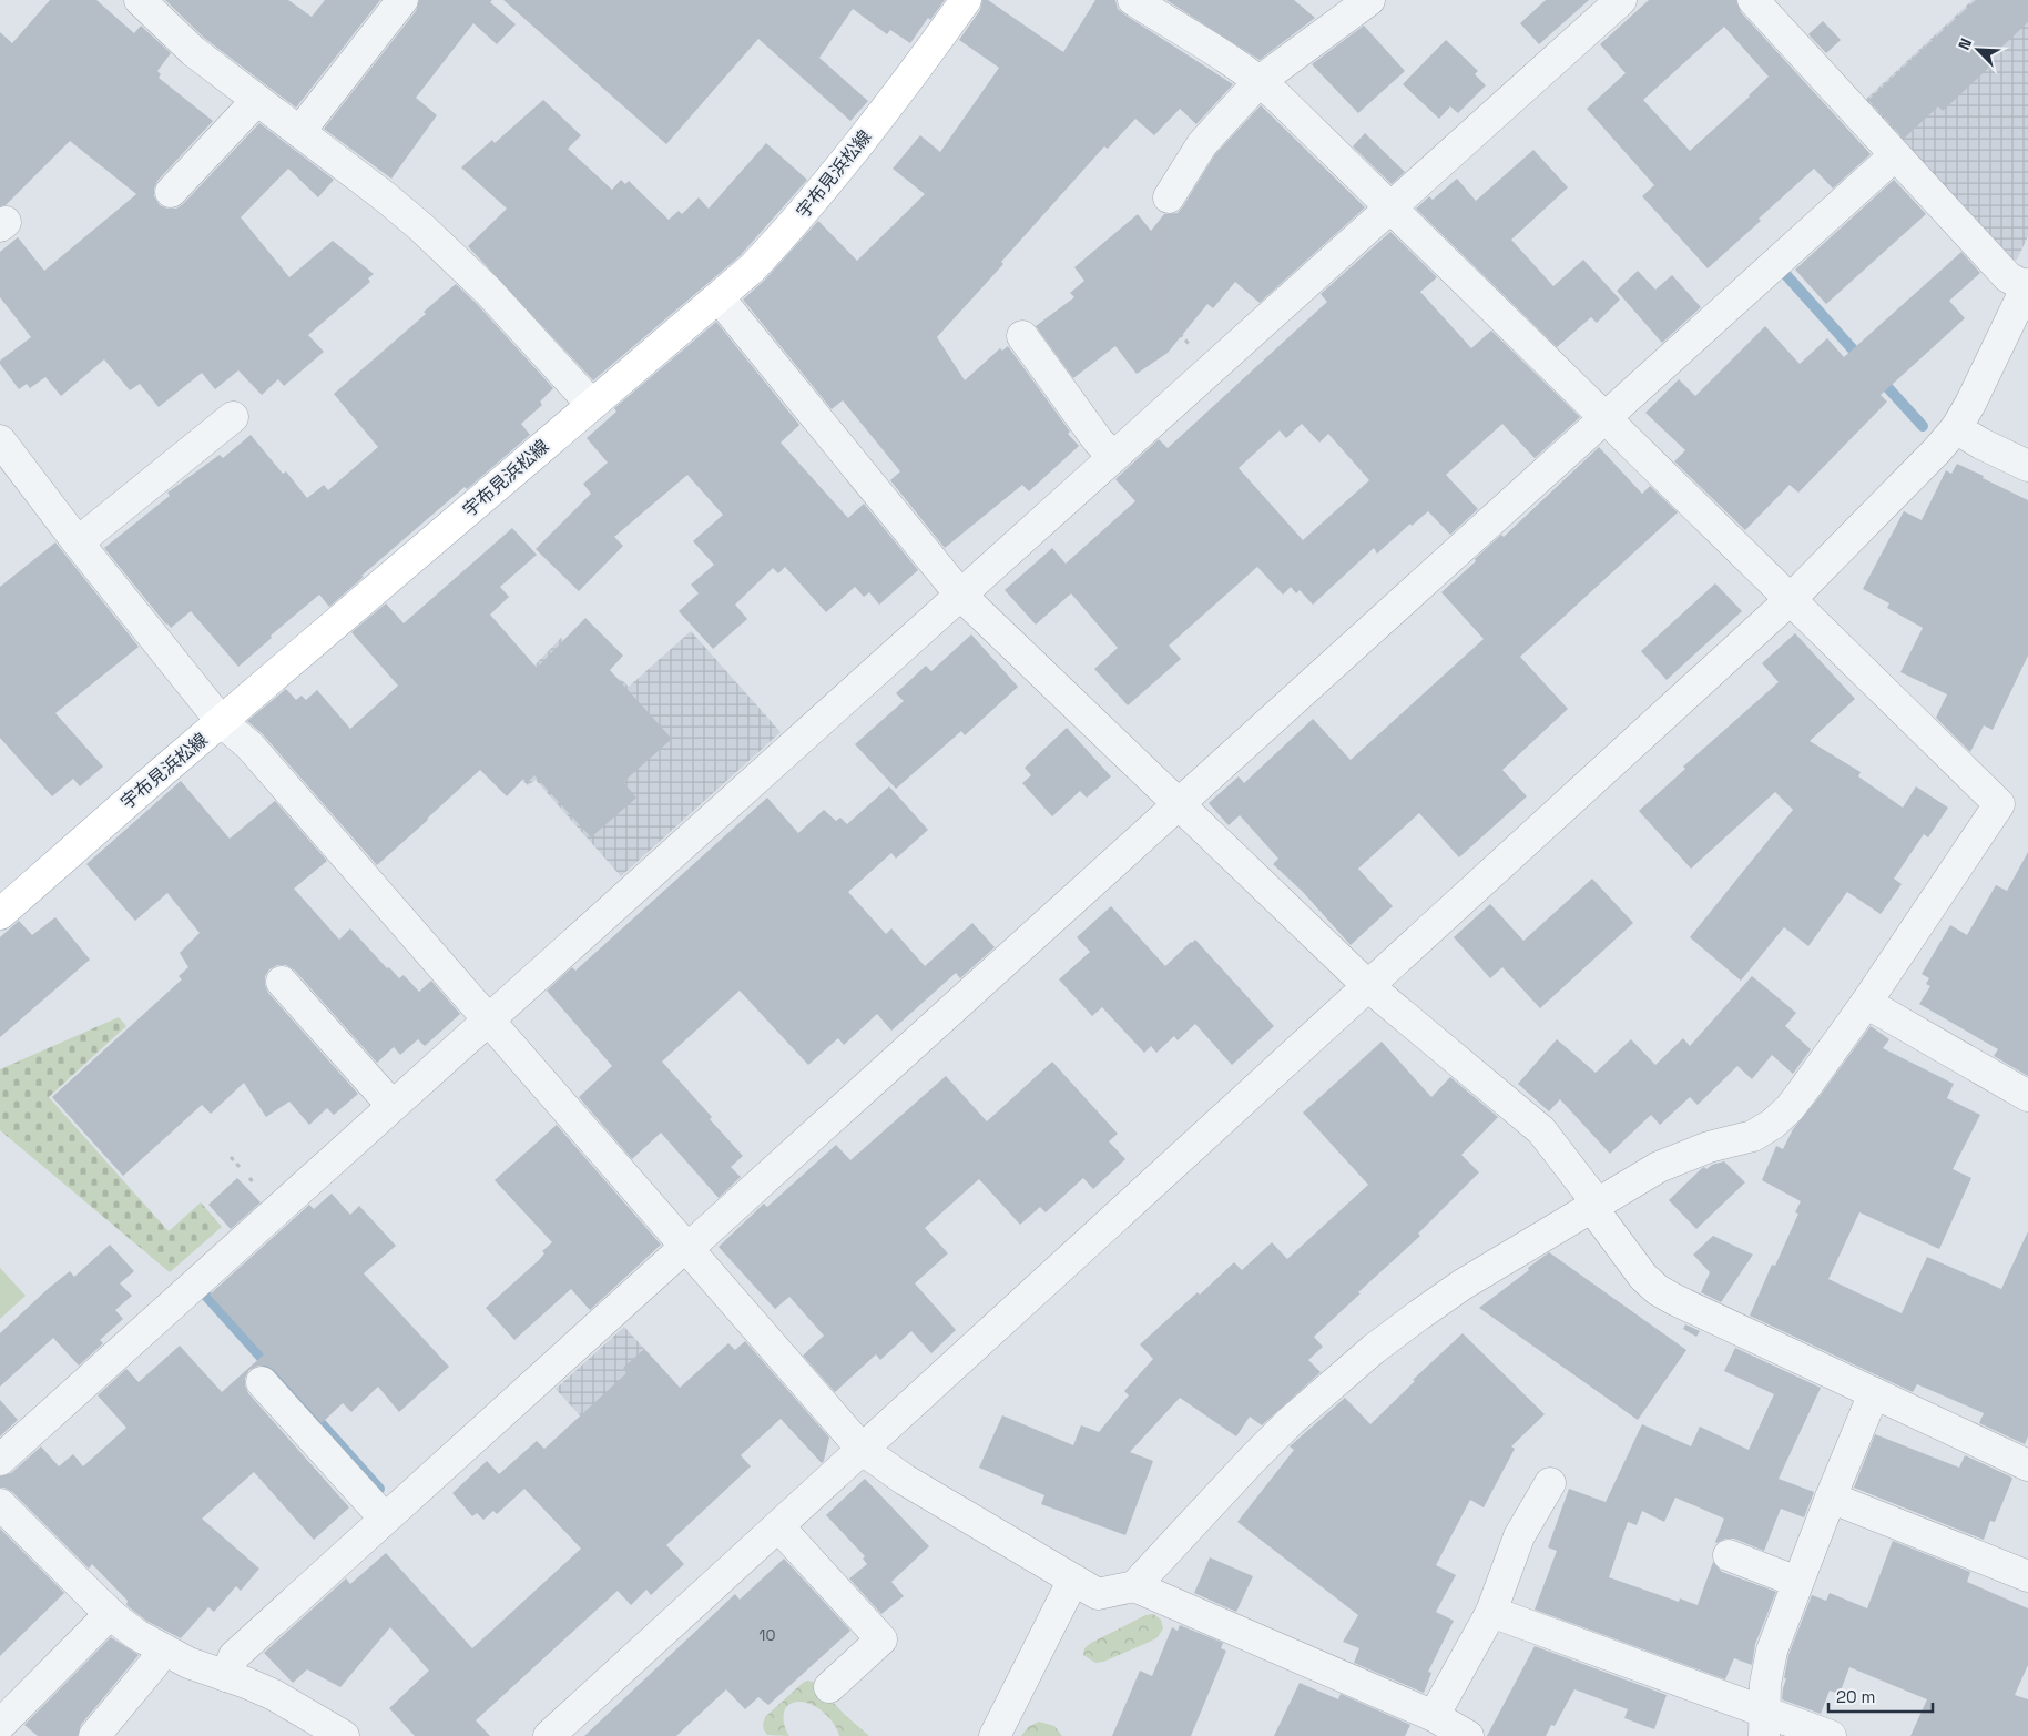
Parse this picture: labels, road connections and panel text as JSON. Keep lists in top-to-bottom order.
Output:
{
  "streets": {
    "main road": ["宇布見浜松線"]
  },
  "house_numbers": ["10"],
  "scale_bar": "20 m",
  "north": "top left"
}
